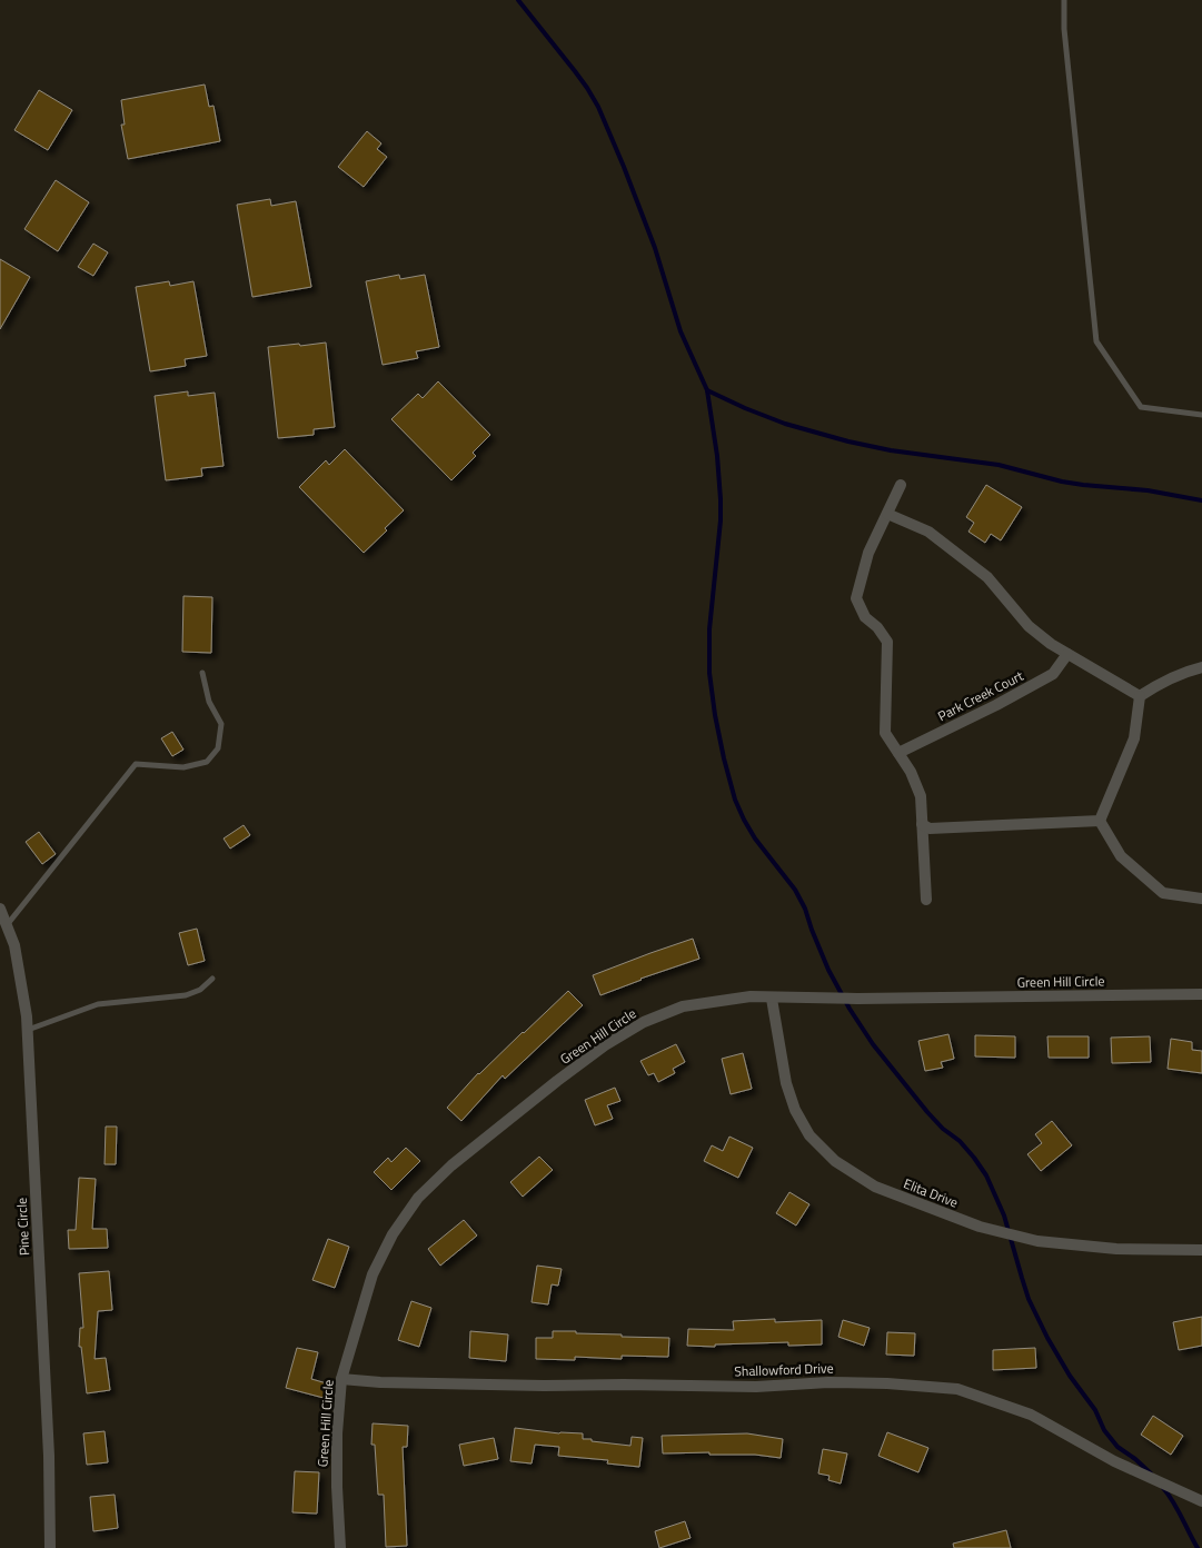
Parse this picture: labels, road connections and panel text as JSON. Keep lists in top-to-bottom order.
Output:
{
  "streets": {
    "street": [
      "Park Creek Court",
      "Green Hill Circle",
      "Elita Drive",
      "Pine Circle",
      "Shallowford Drive"
    ]
  },
  "crossings": [
    ["Green Hill Circle", "Elita Drive"],
    ["Green Hill Circle", "Shallowford Drive"]
  ]
}
